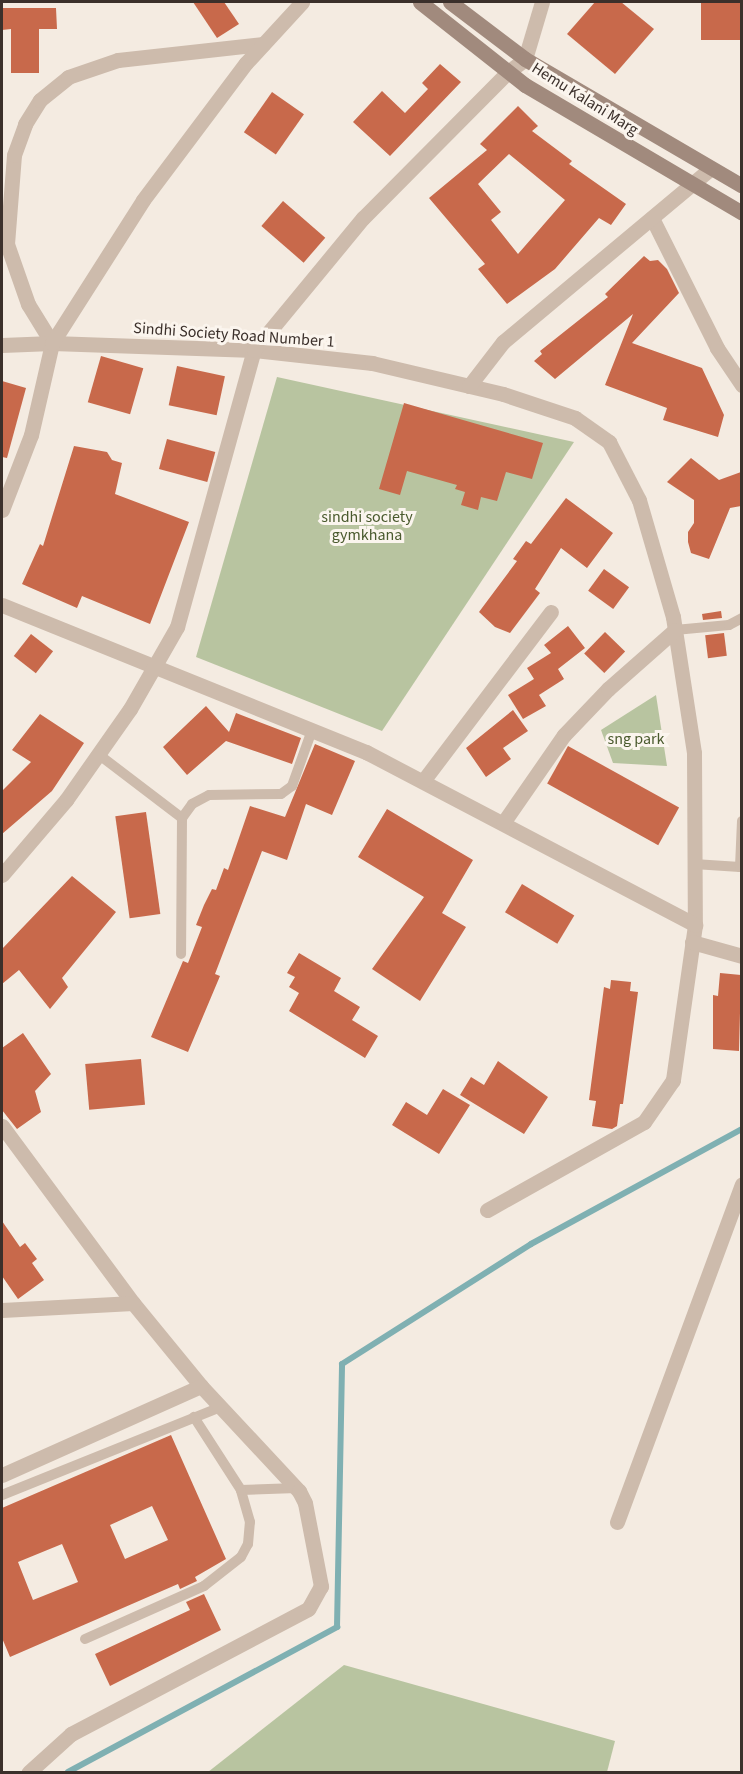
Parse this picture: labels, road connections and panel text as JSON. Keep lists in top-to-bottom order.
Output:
{
  "streets": {
    "main road": ["Hemu Kalani Marg"],
    "street": ["Sindhi Society Road Number 1"]
  },
  "parks": ["sindhi society gymkhana", "sng park"]
}
